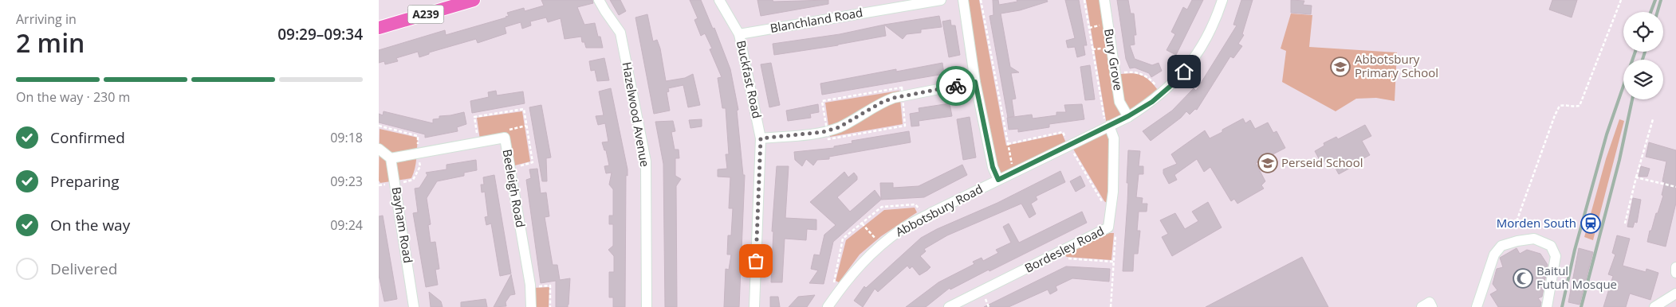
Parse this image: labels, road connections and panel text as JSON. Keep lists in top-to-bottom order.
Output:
{
  "streets": {
    "main road": ["A239"],
    "street": [
      "Blanchland Road",
      "Bury Grove",
      "Buckfast Road",
      "Hazelwood Avenue",
      "Beeleigh Road",
      "Abbotsbury Road",
      "Bayham Road",
      "Bordesley Road"
    ]
  },
  "crossings": [
    ["Blanchland Road", "Buckfast Road"],
    ["Bury Grove", "Abbotsbury Road"],
    ["Beeleigh Road", "Bayham Road"],
    ["Abbotsbury Road", "Bordesley Road"]
  ],
  "places": {
    "school or university": ["Abbotsbury Primary School", "Perseid School"],
    "station": ["Morden South"],
    "mosque": ["Baitul Futuh Mosque"]
  },
  "page": {
    "heading": ["2 min", "Arriving in", "09:29–09:34"],
    "bar": "On the way · 230 m",
    "list": [
      ["Confirmed", "09:18"],
      ["Preparing", "09:23"],
      ["On the way", "09:24"],
      "Delivered"
    ]
  }
}
